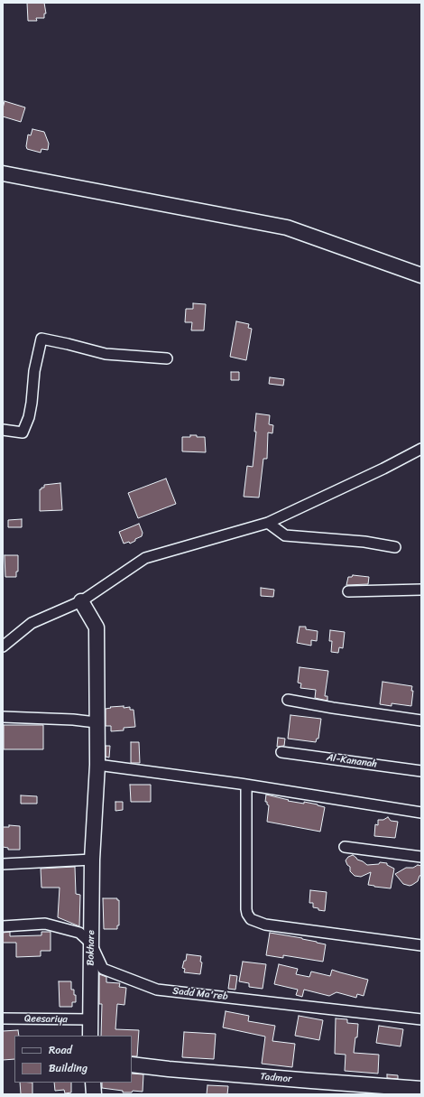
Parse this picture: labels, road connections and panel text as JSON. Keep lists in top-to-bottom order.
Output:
{
  "streets": {
    "street": [
      "Al-Kananah",
      "Bokhare",
      "Sadd Ma'reb",
      "Qeesariya",
      "Tadmor"
    ]
  },
  "crossings": [
    ["Bokhare", "Sadd Ma'reb"],
    ["Bokhare", "Qeesariya"]
  ],
  "legend": ["Road", "Building"]
}
